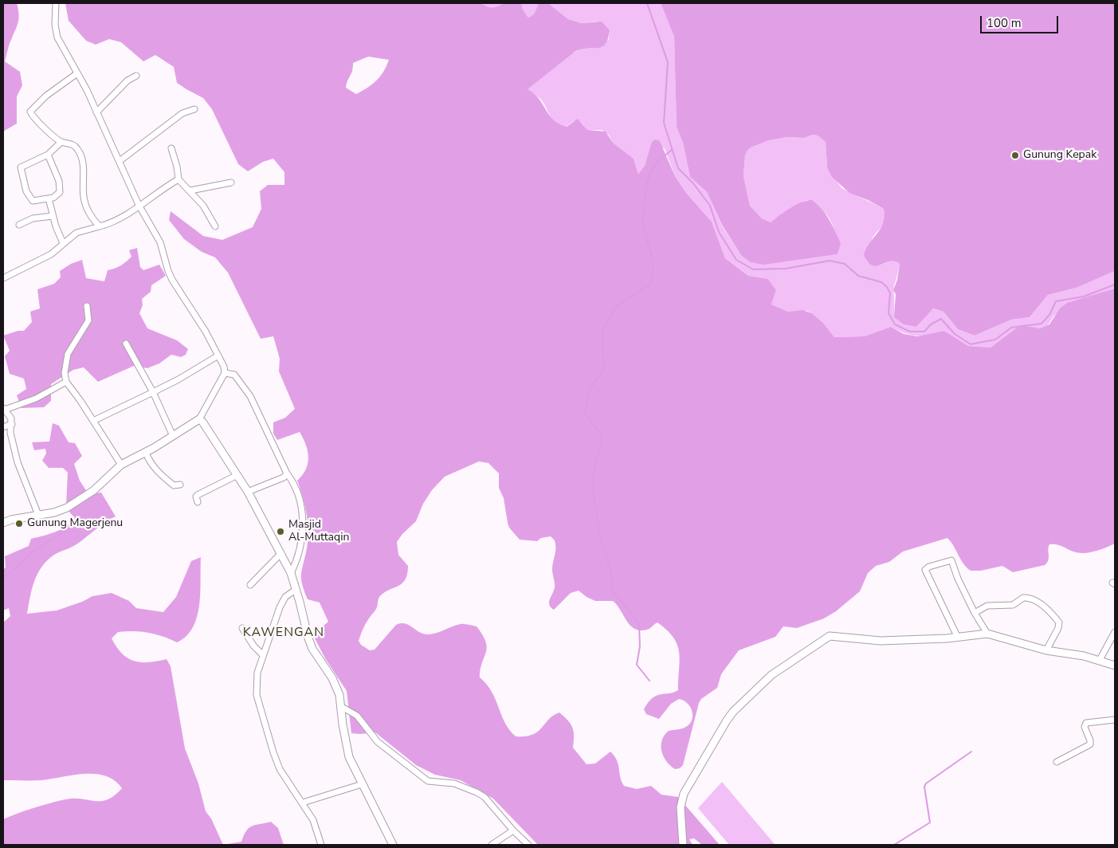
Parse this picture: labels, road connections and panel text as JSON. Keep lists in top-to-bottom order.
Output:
{
  "districts": ["KAWENGAN"],
  "places": ["Gunung Kepak", "Gunung Magerjenu", "Masjid Al-Muttaqin"],
  "scale_bar": "100 m"
}
